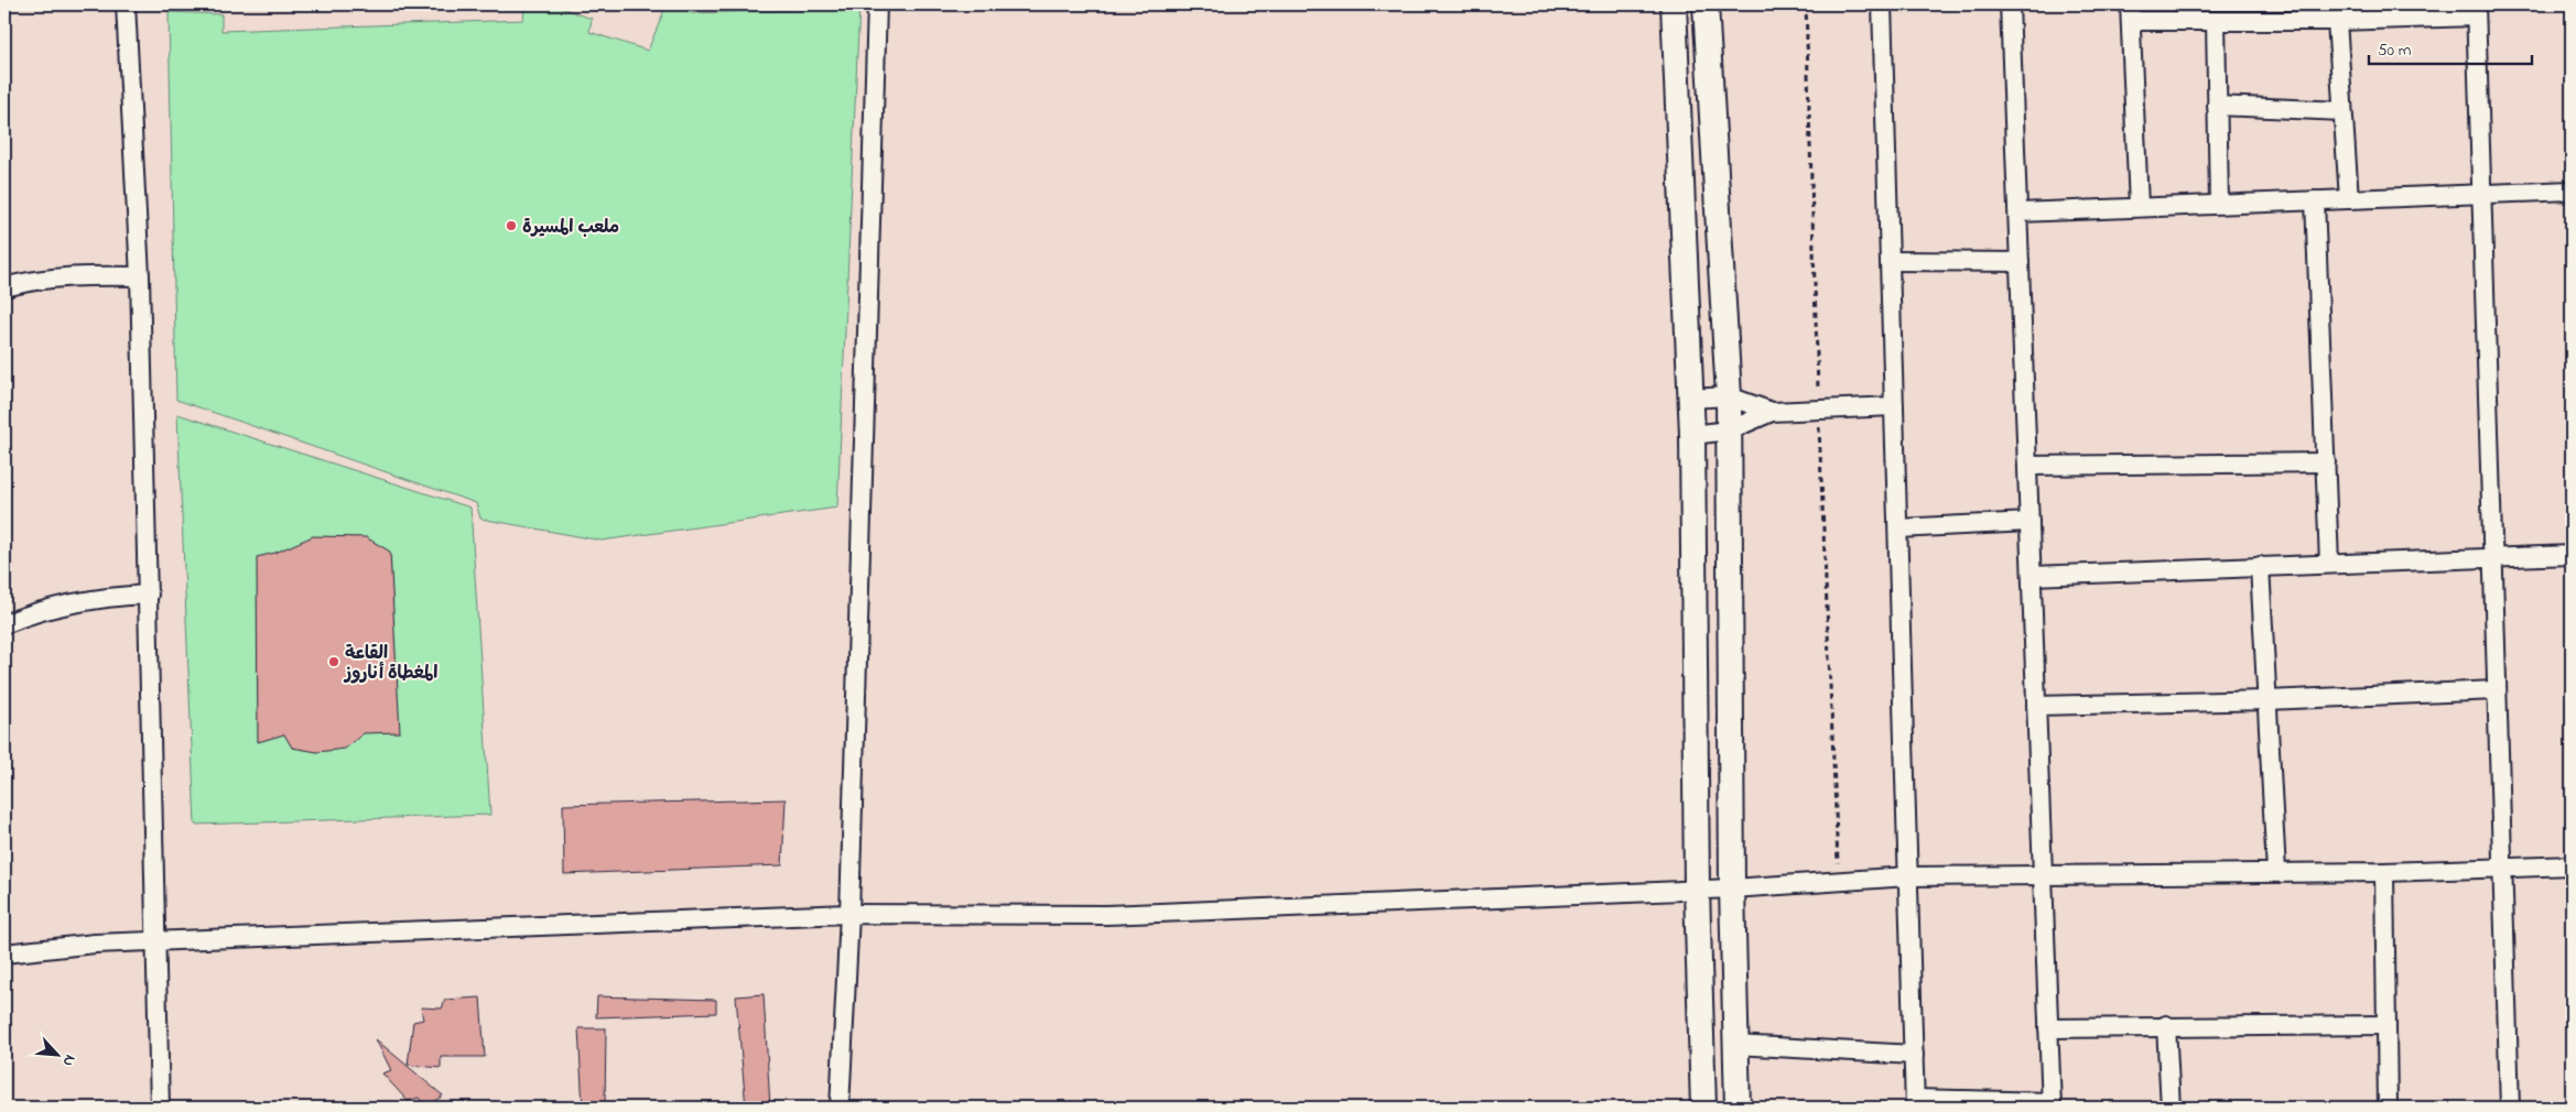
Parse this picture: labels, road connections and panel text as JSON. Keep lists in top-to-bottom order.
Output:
{
  "places": ["ملعب المسيرة", "القاعة المغطاة أناروز"],
  "scale_bar": "50 m",
  "north": "bottom right"
}
